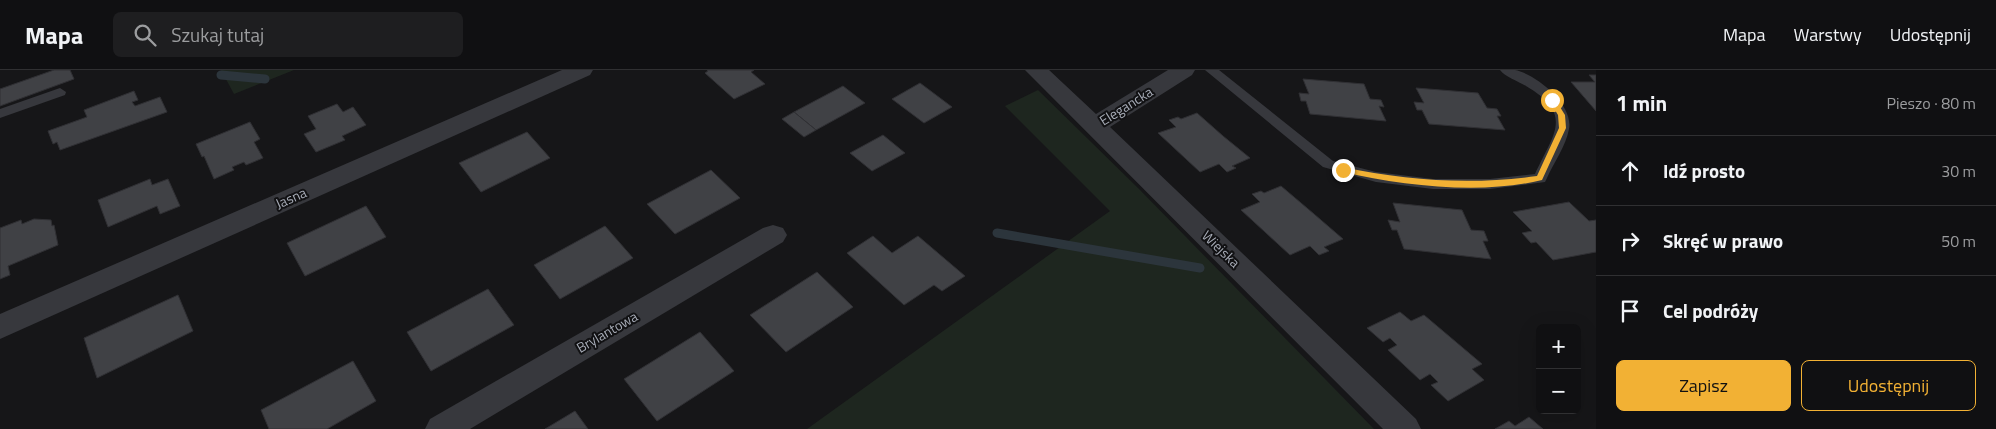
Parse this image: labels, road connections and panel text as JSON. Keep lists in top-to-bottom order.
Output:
{
  "streets": {
    "street": [
      "Elegancka",
      "Jasna",
      "Wiejska",
      "Brylantowa"
    ]
  },
  "crossings": [
    ["Elegancka", "Wiejska"]
  ],
  "page": {
    "header": "Mapa",
    "search": "Szukaj tutaj",
    "nav": ["Mapa", "Warstwy", "Udostępnij"],
    "heading": ["1 min", "Pieszo · 80 m"],
    "list": [
      ["Idź prosto", "30 m"],
      ["Skręć w prawo", "50 m"],
      "Cel podróży"
    ],
    "map_buttons": ["+", "−"],
    "buttons": ["Zapisz", "Udostępnij"]
  }
}
